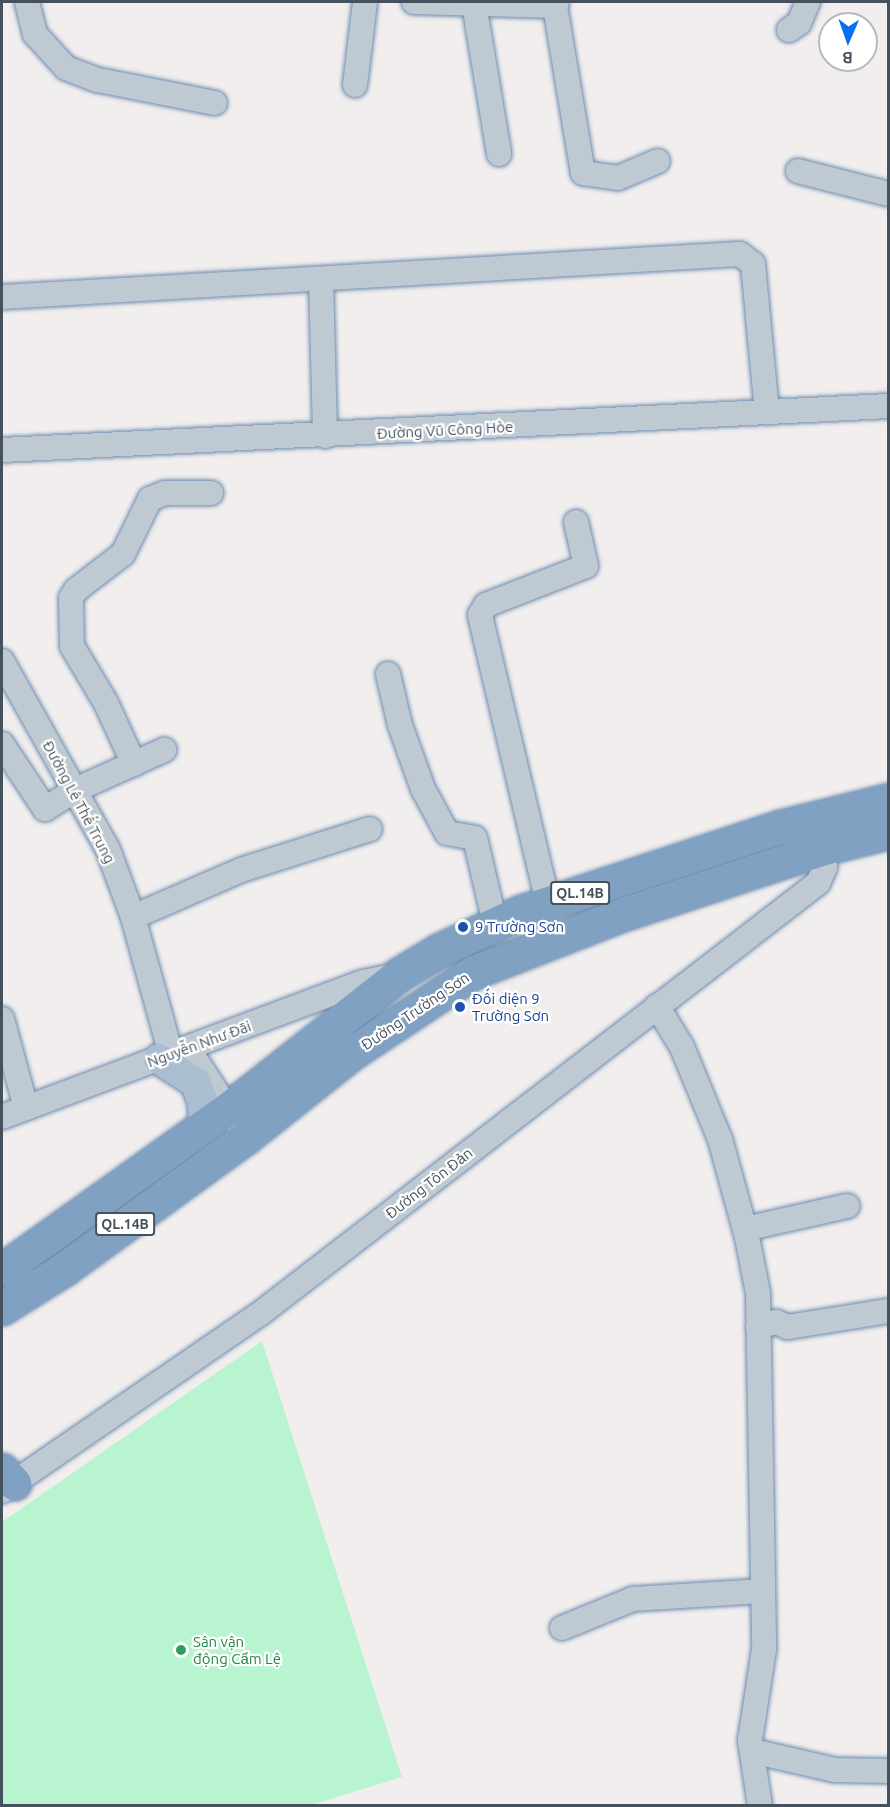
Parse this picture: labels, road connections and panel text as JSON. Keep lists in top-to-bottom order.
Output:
{
  "streets": {
    "highway": ["QL.14B", "Đường Trường Sơn"],
    "street": [
      "Đường Vũ Công Hòe",
      "Đường Lê Thế Trung",
      "Nguyễn Như Đãi",
      "Đường Tôn Đản"
    ]
  },
  "crossings": [
    ["Đường Lê Thế Trung", "Nguyễn Như Đãi"],
    ["QL.14B", "Nguyễn Như Đãi"],
    ["Đường Trường Sơn", "Đường Tôn Đản"]
  ],
  "places": ["9 Trường Sơn", "Đối diện 9 Trường Sơn", "Sân vận động Cẩm Lệ"],
  "north": "bottom"
}
